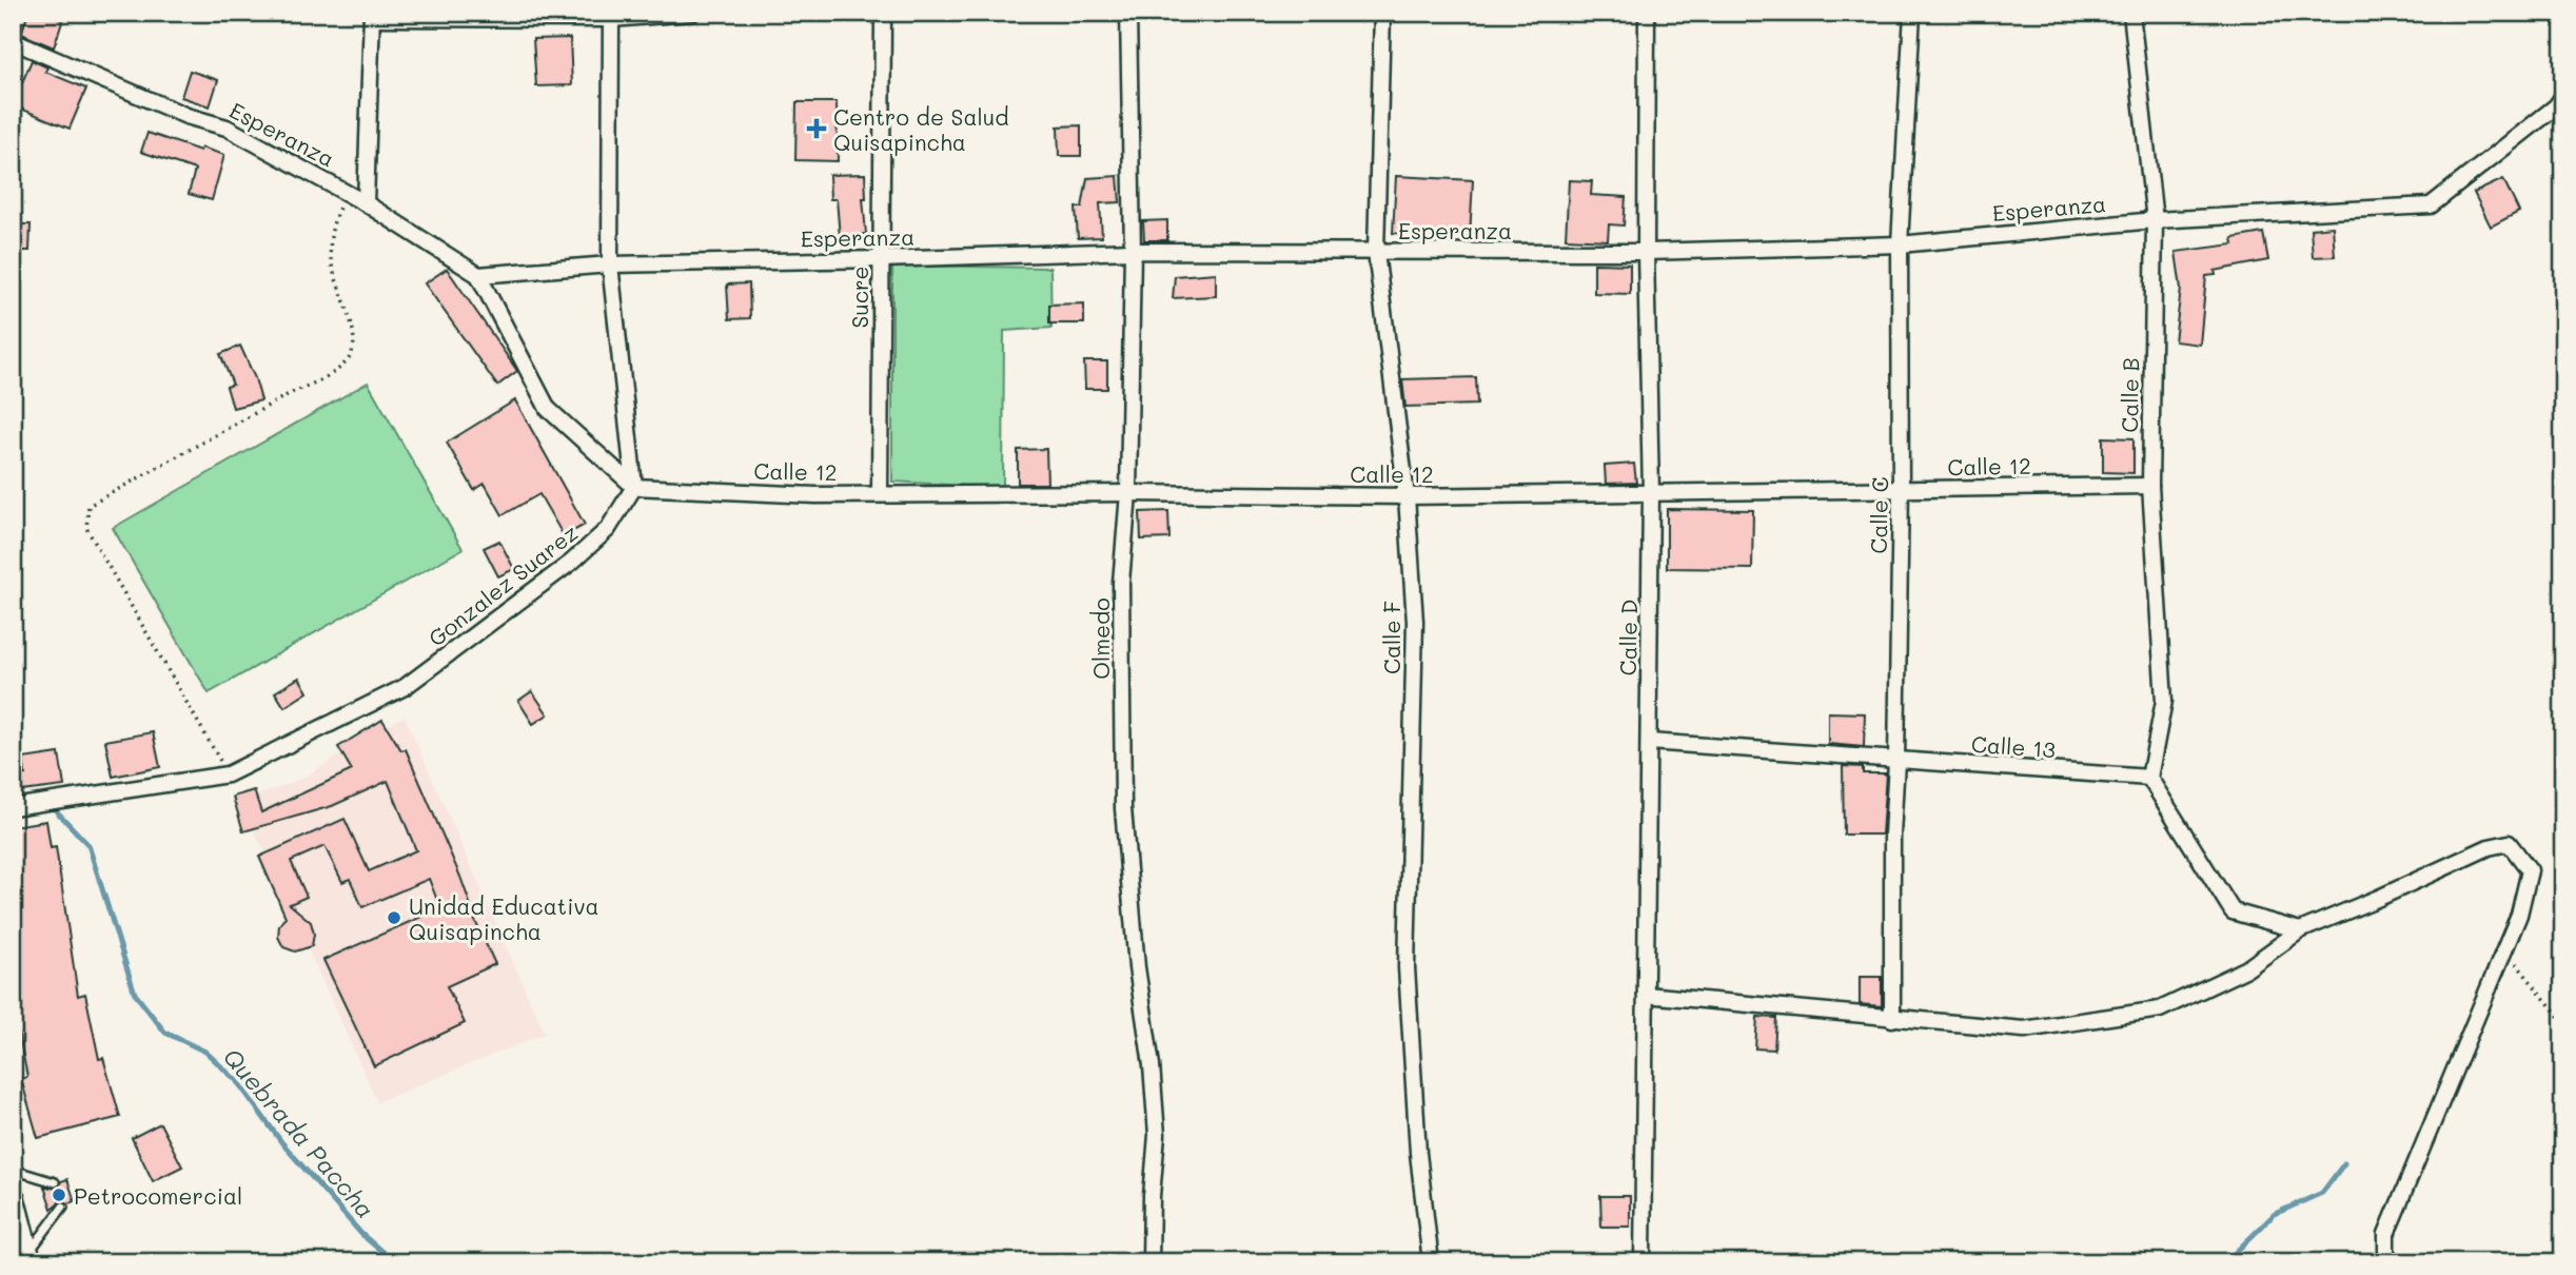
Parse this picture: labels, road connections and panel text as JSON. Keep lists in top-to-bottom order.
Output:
{
  "streets": {
    "street": [
      "Esperanza",
      "Sucre",
      "Calle B",
      "Calle 12",
      "Calle C",
      "Gonzalez Suarez",
      "Calle F",
      "Calle D",
      "Olmedo",
      "Calle 13"
    ]
  },
  "crossings": [
    ["Esperanza", "Sucre"],
    ["Esperanza", "Calle B"],
    ["Esperanza", "Calle 12"],
    ["Esperanza", "Calle C"],
    ["Esperanza", "Gonzalez Suarez"],
    ["Esperanza", "Calle F"],
    ["Esperanza", "Calle D"],
    ["Esperanza", "Olmedo"],
    ["Sucre", "Calle 12"],
    ["Calle B", "Calle 12"],
    ["Calle B", "Calle 13"],
    ["Calle 12", "Calle C"],
    ["Calle 12", "Gonzalez Suarez"],
    ["Calle 12", "Calle F"],
    ["Calle 12", "Calle D"],
    ["Calle 12", "Olmedo"],
    ["Calle C", "Calle 13"],
    ["Calle D", "Calle 13"]
  ],
  "water": ["Quebrada Paccha"],
  "places": {
    "health": ["Centro de Salud Quisapincha"],
    "other": ["Unidad Educativa Quisapincha", "Petrocomercial"]
  }
}
